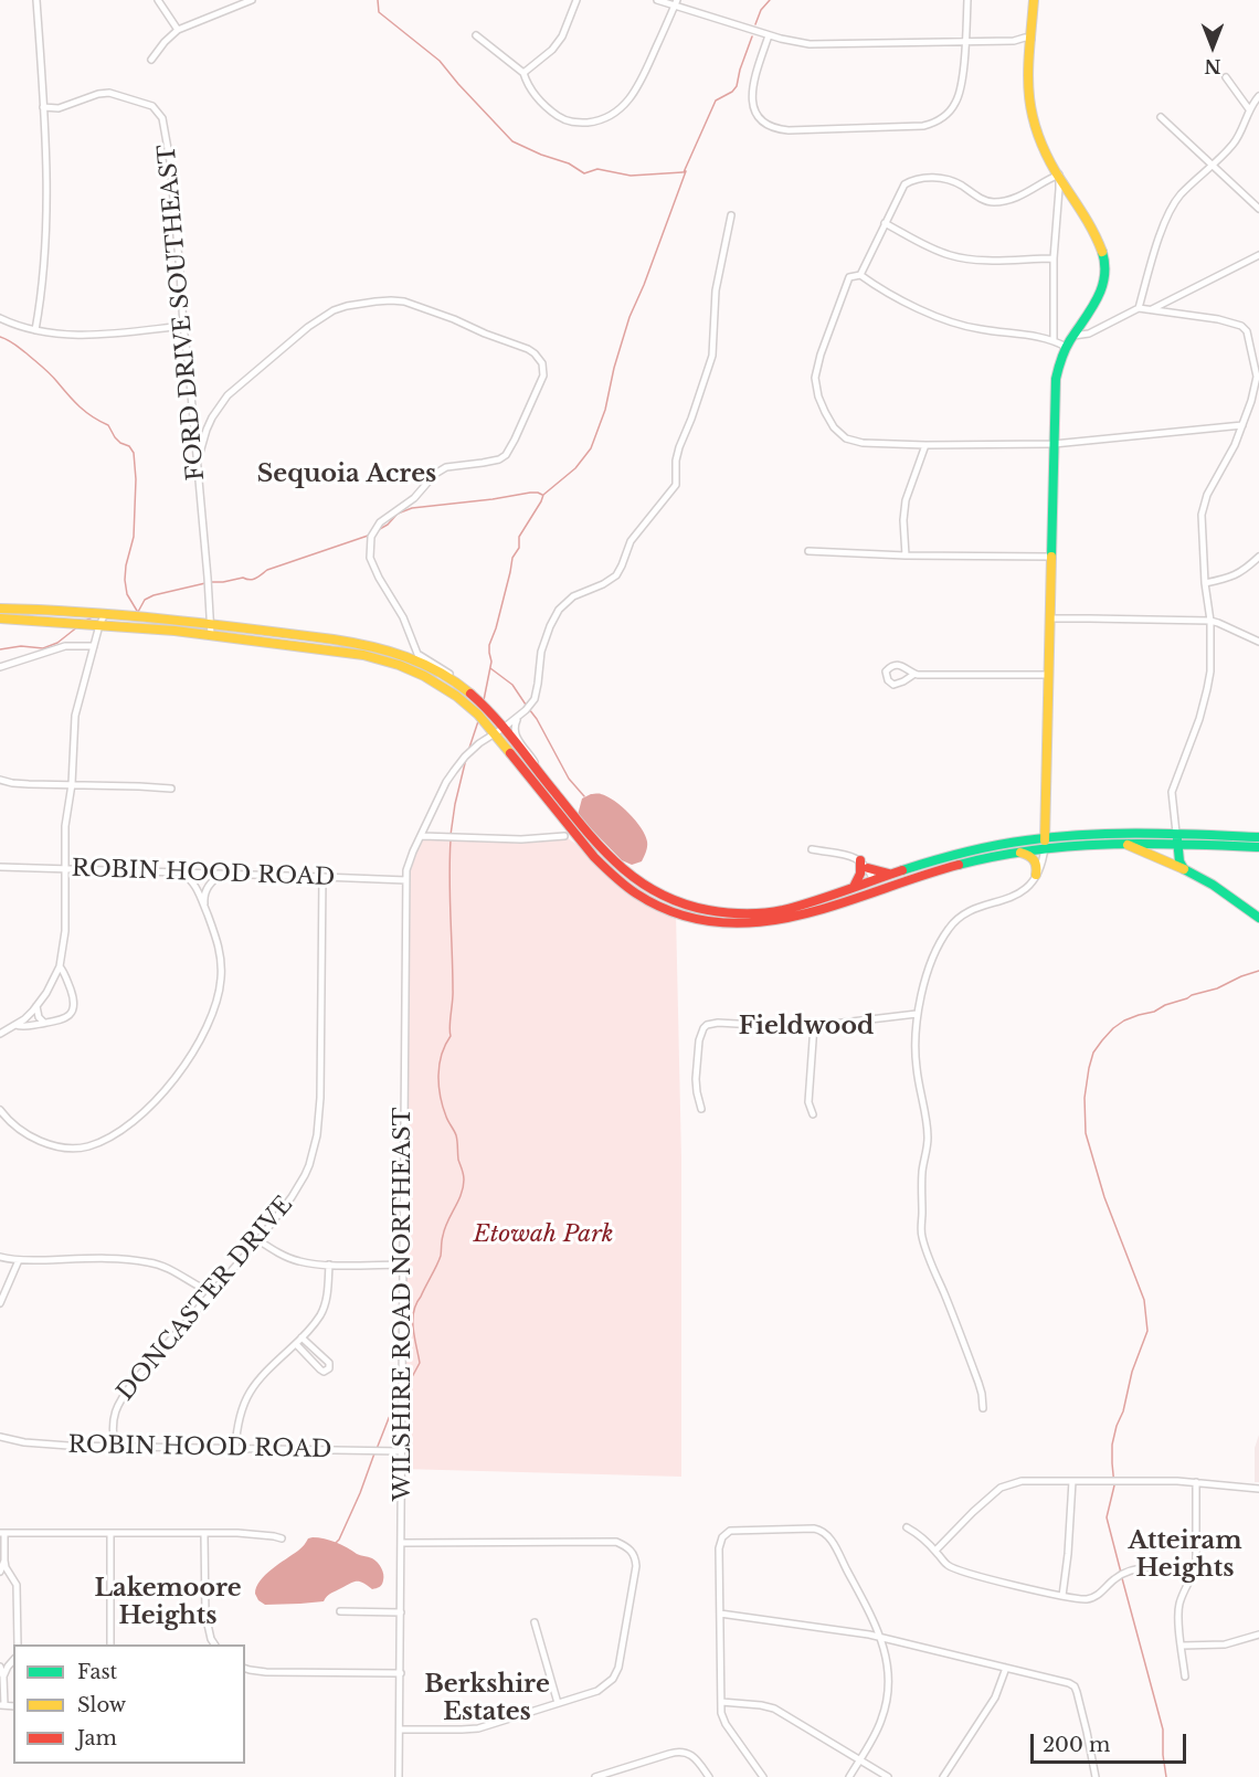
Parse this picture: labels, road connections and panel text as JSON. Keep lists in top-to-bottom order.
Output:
{
  "streets": {
    "street": [
      "FORD DRIVE SOUTHEAST",
      "ROBIN HOOD ROAD",
      "DONCASTER DRIVE",
      "WILSHIRE ROAD NORTHEAST"
    ]
  },
  "crossings": [
    ["ROBIN HOOD ROAD", "DONCASTER DRIVE"],
    ["ROBIN HOOD ROAD", "WILSHIRE ROAD NORTHEAST"]
  ],
  "districts": [
    "Sequoia Acres",
    "Fieldwood",
    "Atteiram Heights",
    "Lakemoore Heights",
    "Berkshire Estates"
  ],
  "parks": ["Etowah Park"],
  "legend": ["Fast", "Slow", "Jam"],
  "scale_bar": "200 m",
  "north": "bottom"
}
